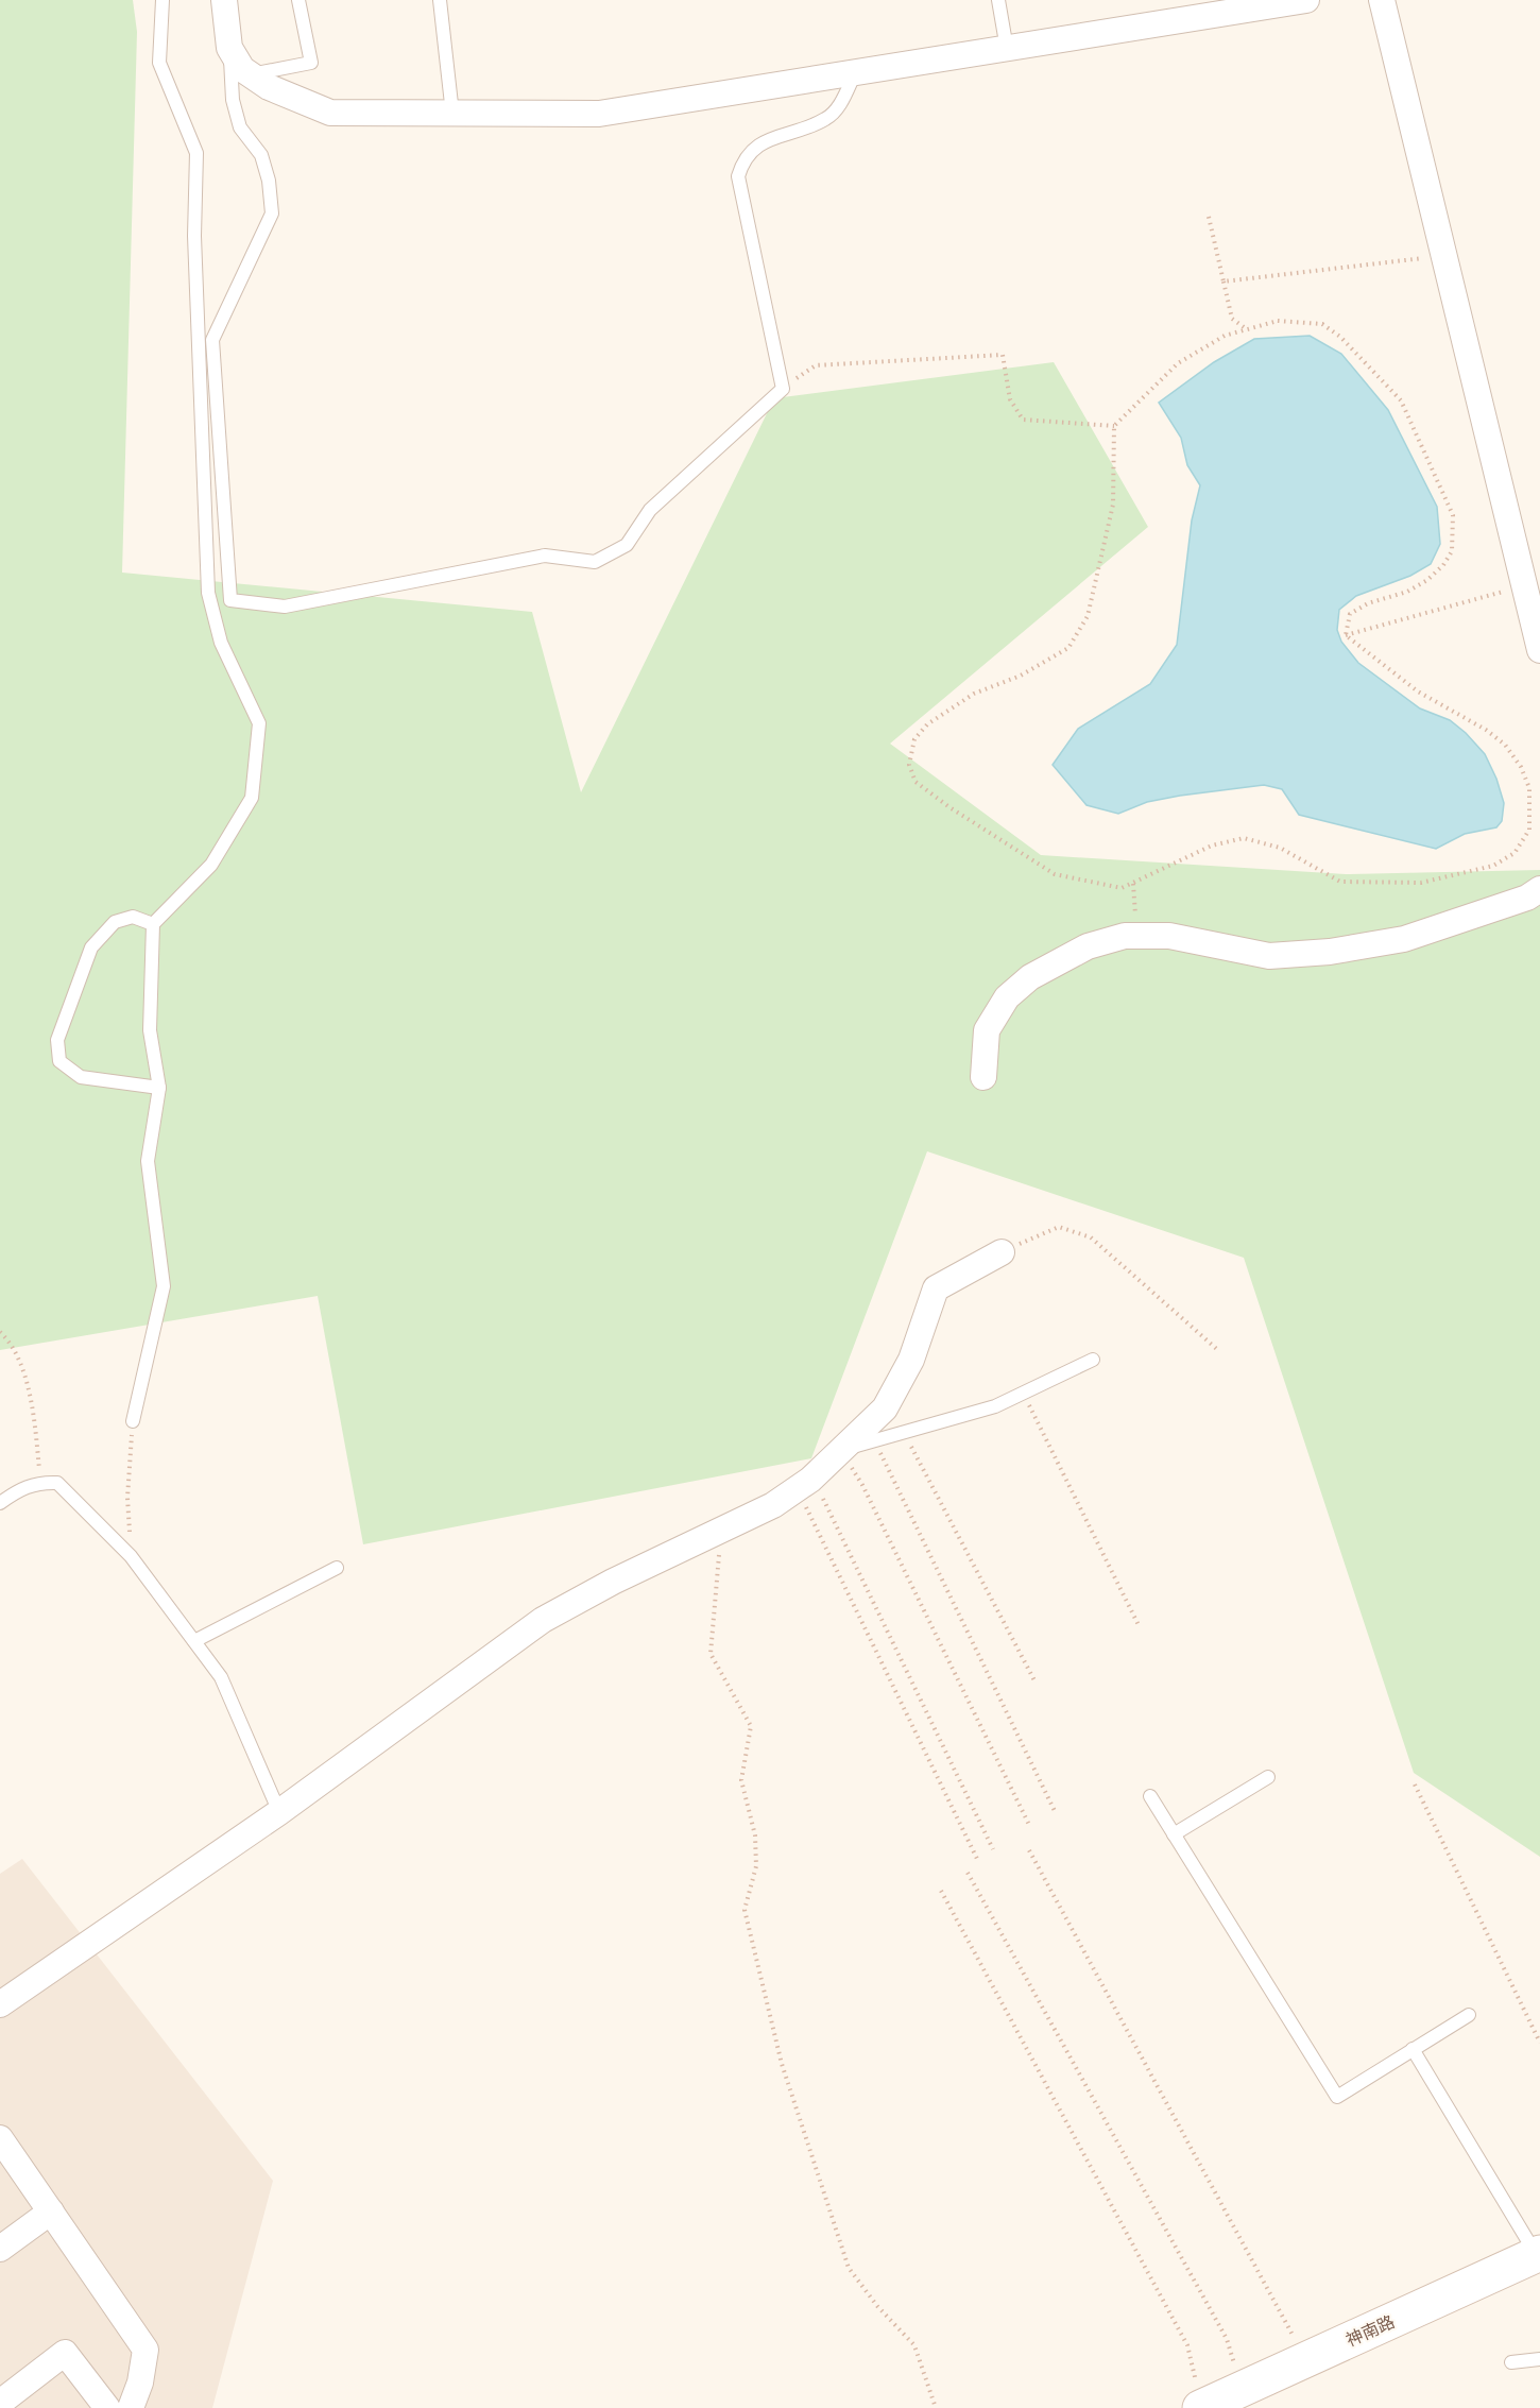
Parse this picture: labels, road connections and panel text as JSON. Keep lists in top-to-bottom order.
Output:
{
  "streets": {
    "street": ["神南路"]
  }
}
